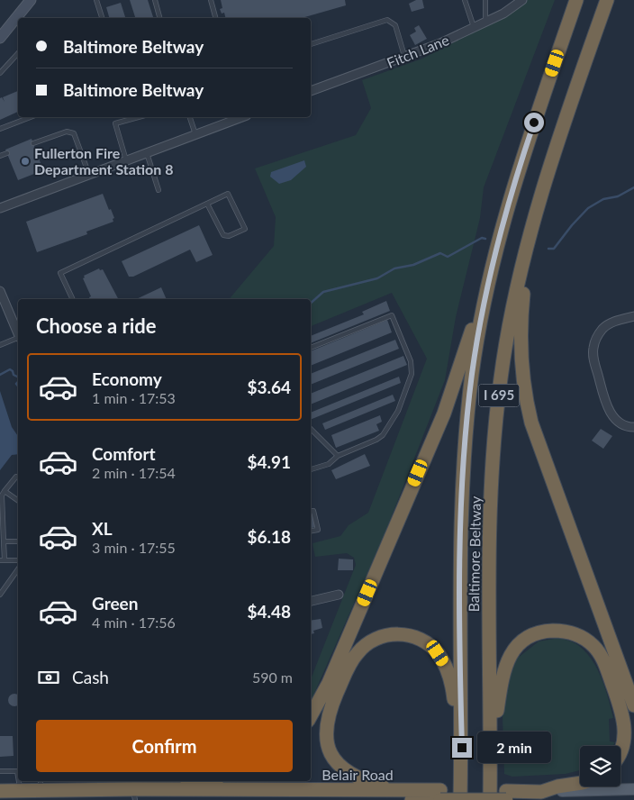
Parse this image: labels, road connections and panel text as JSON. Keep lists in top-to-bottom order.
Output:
{
  "streets": {
    "highway": ["I 695", "Baltimore Beltway", "Belair Road"],
    "street": ["Fitch Lane"]
  },
  "places": ["Fullerton Fire Department Station 8"],
  "page": {
    "banner": ["Baltimore Beltway", "Baltimore Beltway"],
    "heading": "Choose a ride",
    "list": [
      {
        "name": "Economy",
        "note": "1 min · 17:53",
        "value": "$3.64"
      },
      {
        "name": "Comfort",
        "note": "2 min · 17:54",
        "value": "$4.91"
      },
      {
        "name": "XL",
        "note": "3 min · 17:55",
        "value": "$6.18"
      },
      {
        "name": "Green",
        "note": "4 min · 17:56",
        "value": "$4.48"
      }
    ],
    "pay": ["Cash", "590 m"],
    "buttons": "Confirm",
    "bubble": "2 min"
  }
}
